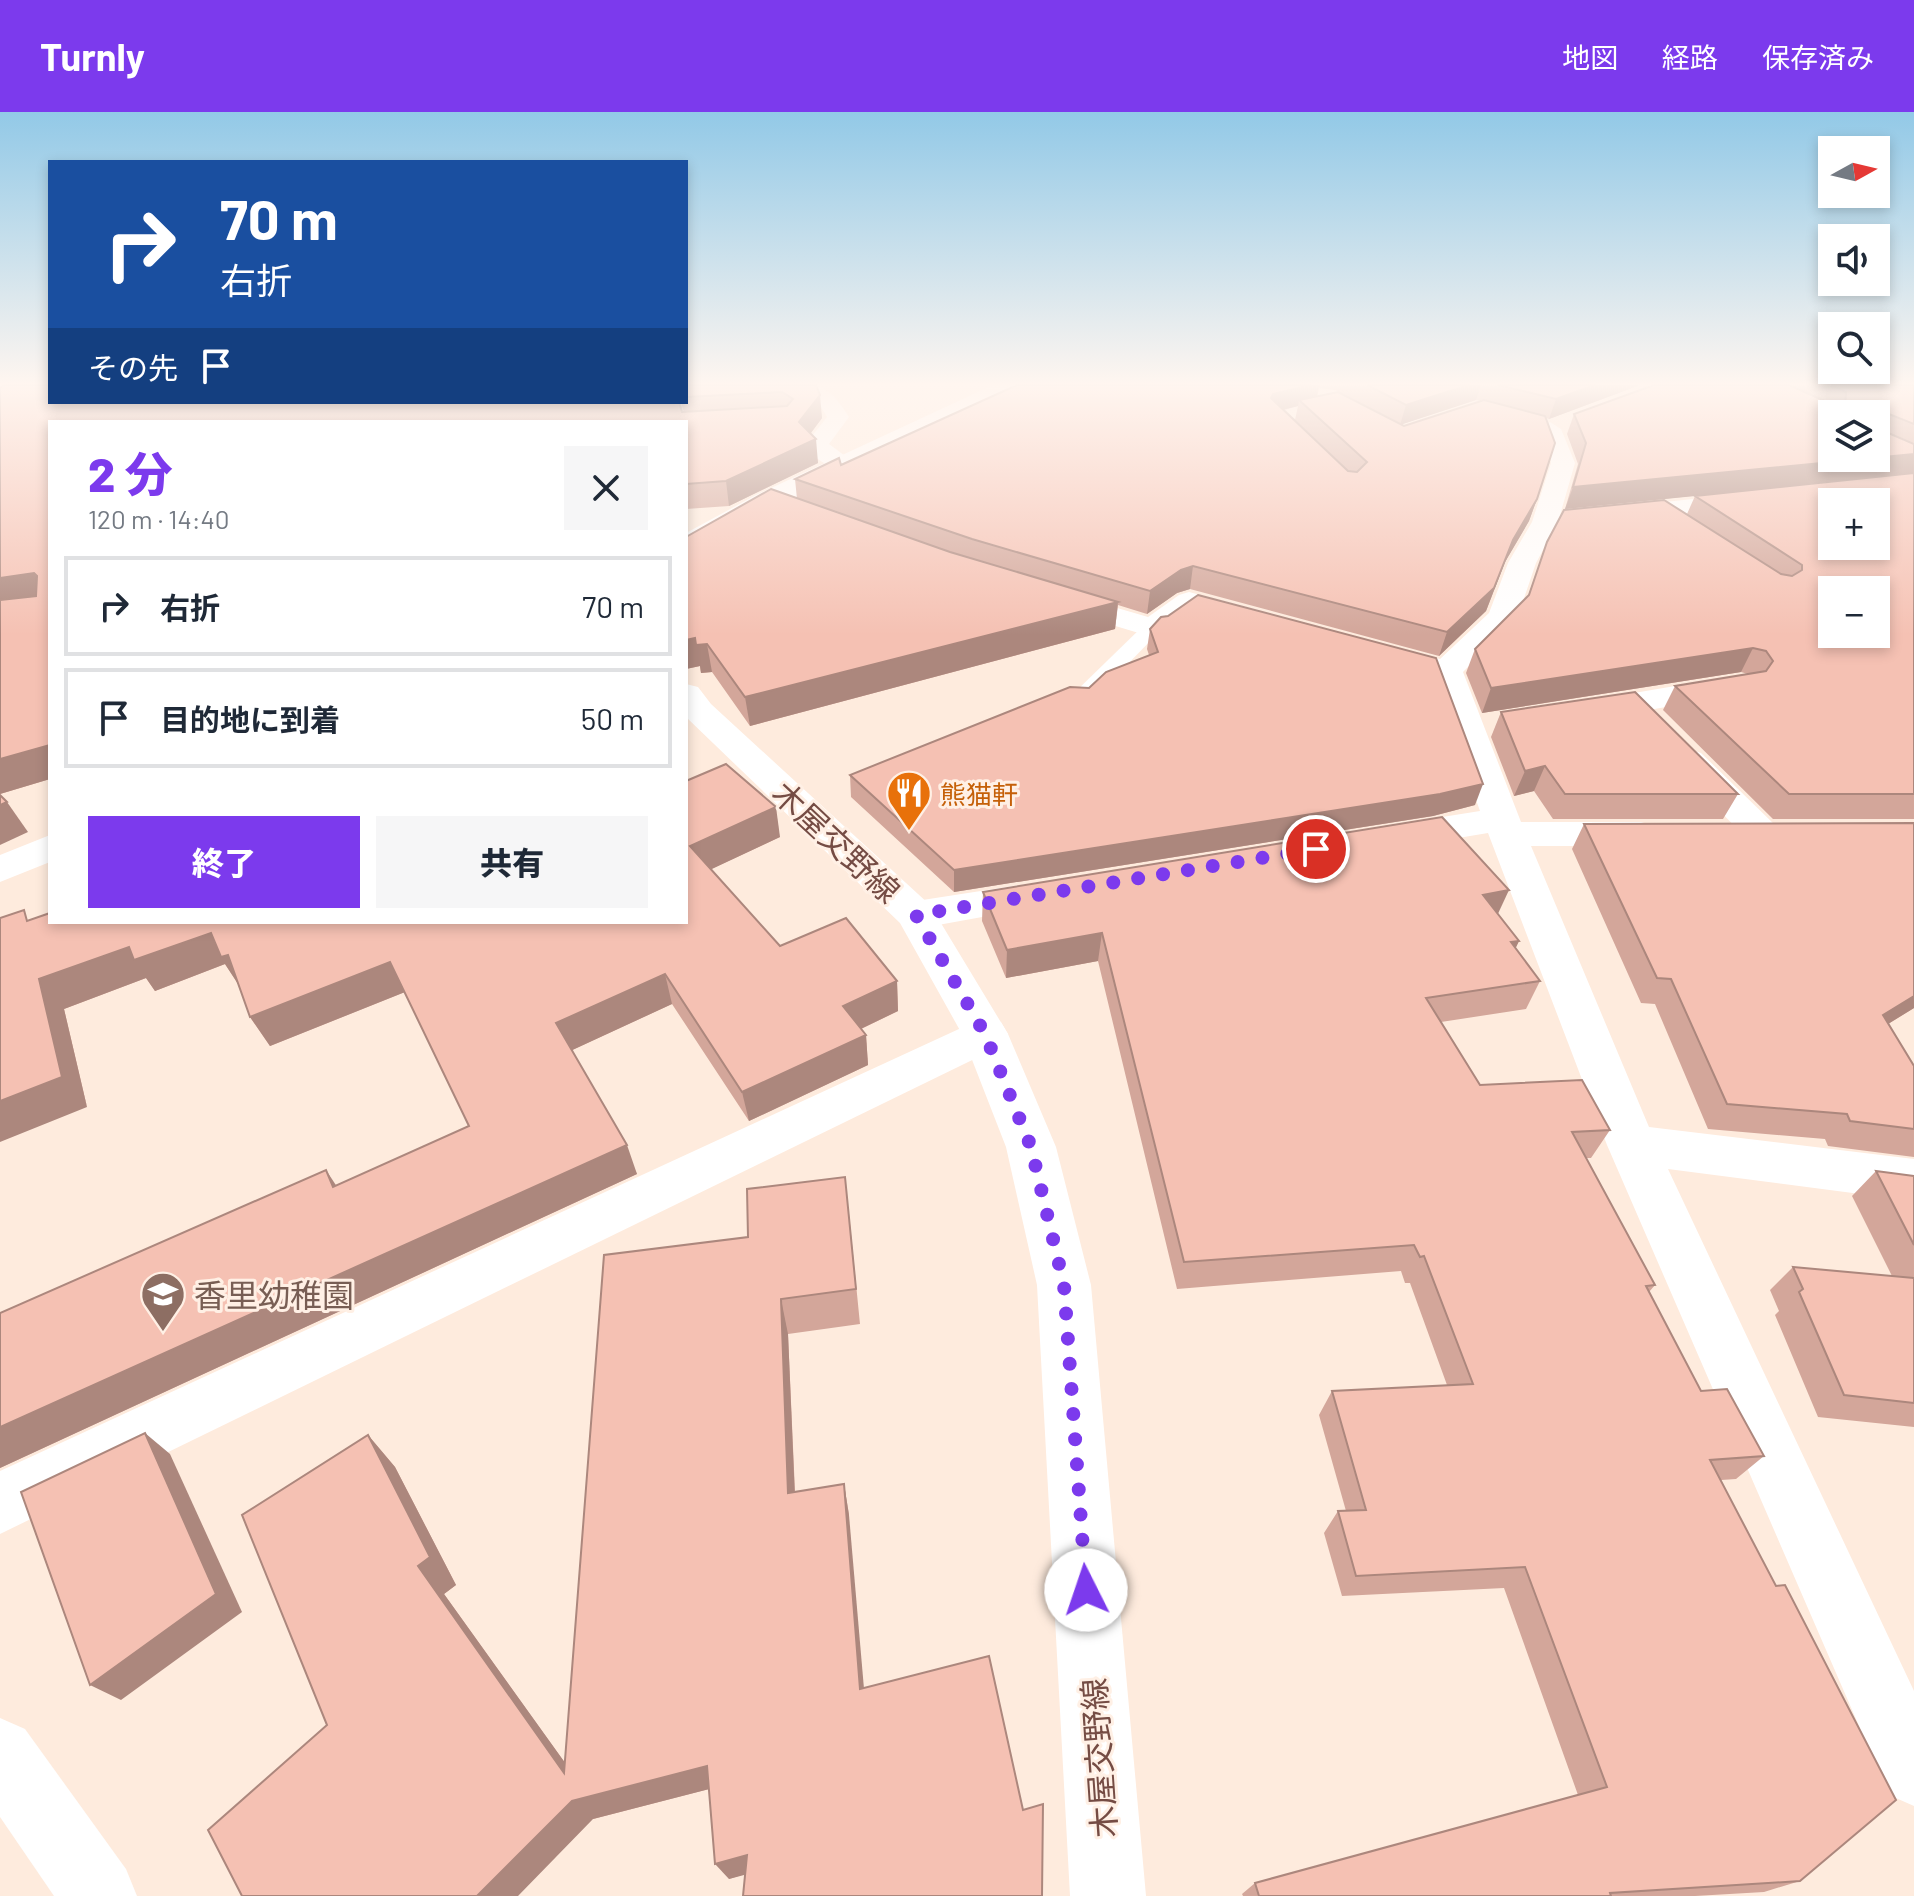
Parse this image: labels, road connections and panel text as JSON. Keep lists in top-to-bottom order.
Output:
{
  "streets": {
    "street": ["木屋交野線"]
  },
  "places": {
    "restaurant": ["熊猫軒"],
    "school or university": ["香里幼稚園"]
  },
  "north": "right",
  "page": {
    "header": "Turnly",
    "nav": ["地図", "経路", "保存済み"],
    "map_buttons": ["+", "−"],
    "turn": ["70 m", "右折"],
    "then": "その先",
    "heading": ["2 分", "120 m · 14:40"],
    "list": [
      {
        "name": "右折",
        "value": "70 m"
      },
      {
        "name": "目的地に到着",
        "value": "50 m"
      }
    ],
    "buttons": ["終了", "共有"]
  }
}
